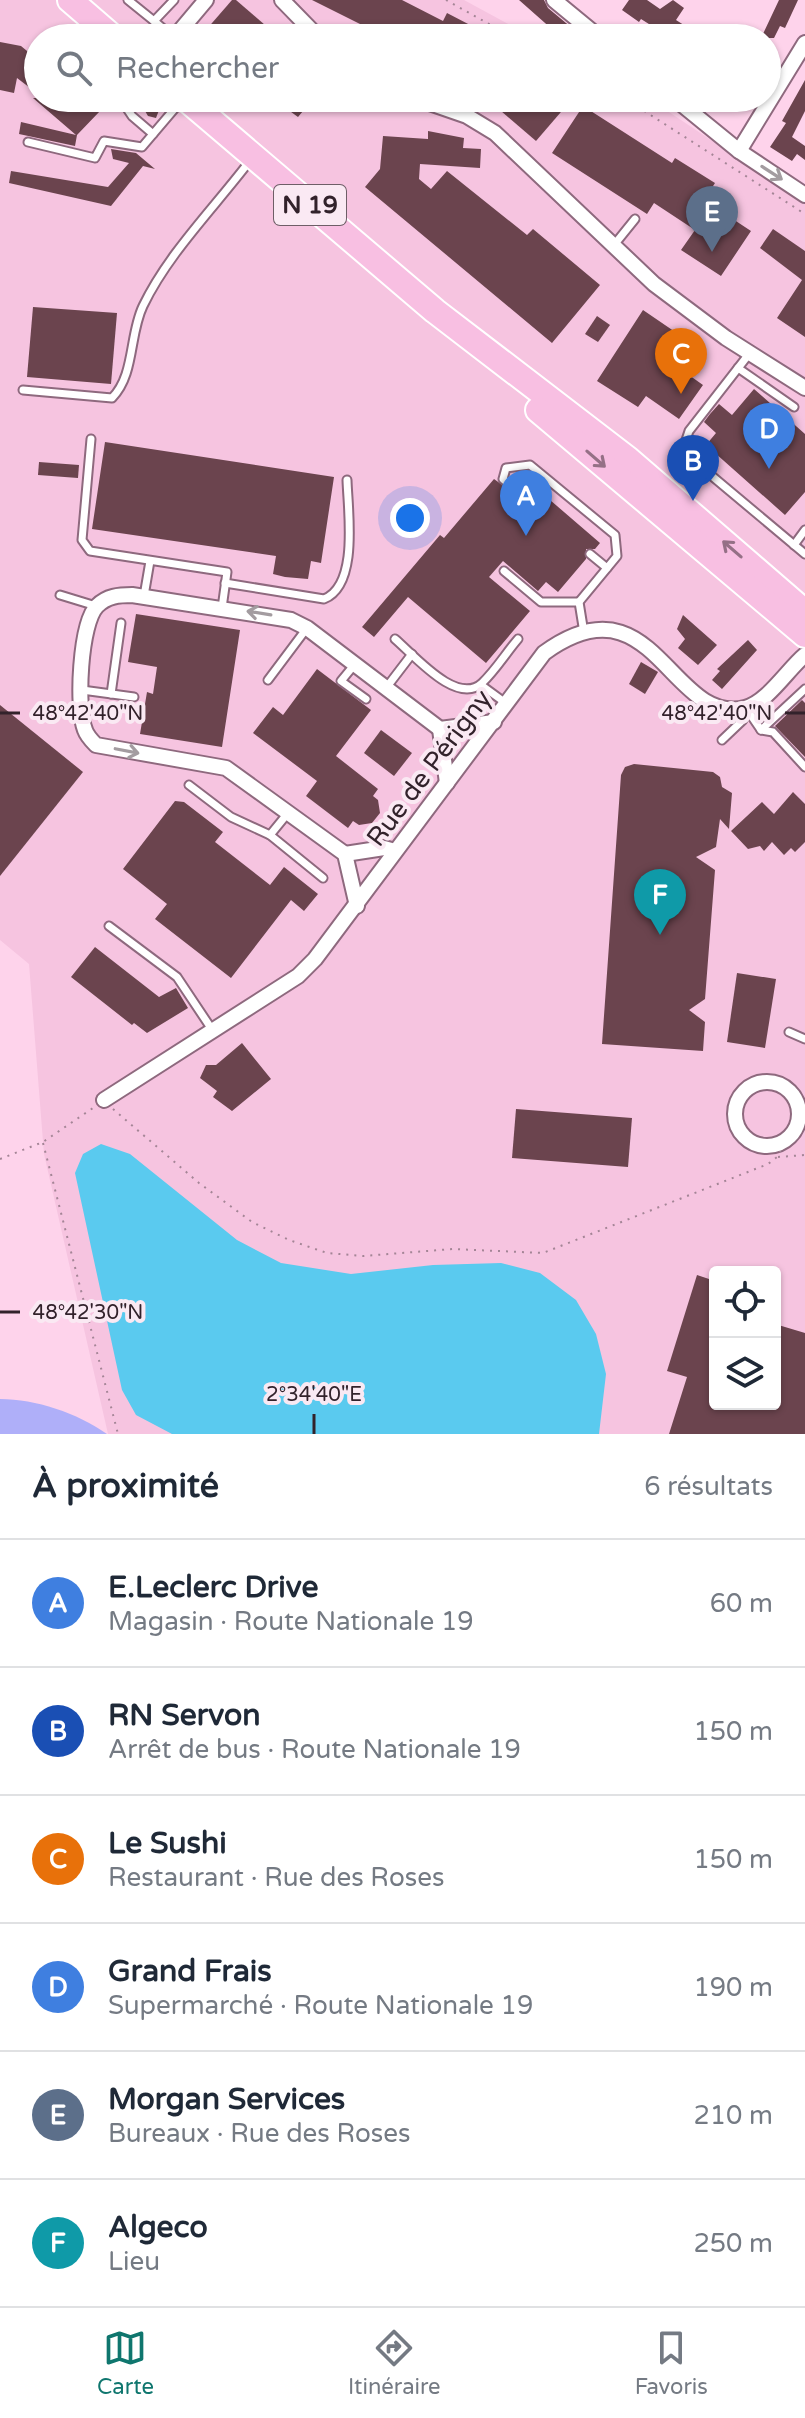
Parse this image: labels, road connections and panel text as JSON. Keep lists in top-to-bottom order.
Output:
{
  "streets": {
    "main road": ["N 19"],
    "street": ["Rue de Périgny"]
  },
  "page": {
    "search": "Rechercher",
    "pins": [
      "E",
      "C",
      "D",
      "B",
      "A",
      "F"
    ],
    "heading": ["À proximité", "6 résultats"],
    "list": [
      {
        "mark": "A",
        "name": "E.Leclerc Drive",
        "note": "Magasin · Route Nationale 19",
        "value": "60 m"
      },
      {
        "mark": "B",
        "name": "RN Servon",
        "note": "Arrêt de bus · Route Nationale 19",
        "value": "150 m"
      },
      {
        "mark": "C",
        "name": "Le Sushi",
        "note": "Restaurant · Rue des Roses",
        "value": "150 m"
      },
      {
        "mark": "D",
        "name": "Grand Frais",
        "note": "Supermarché · Route Nationale 19",
        "value": "190 m"
      },
      {
        "mark": "E",
        "name": "Morgan Services",
        "note": "Bureaux · Rue des Roses",
        "value": "210 m"
      },
      {
        "mark": "F",
        "name": "Algeco",
        "note": "Lieu",
        "value": "250 m"
      }
    ],
    "nav": ["Carte", "Itinéraire", "Favoris"]
  },
  "coordinates": ["48°42'40\"N", "48°42'30\"N", "2°34'40\"E"]
}
